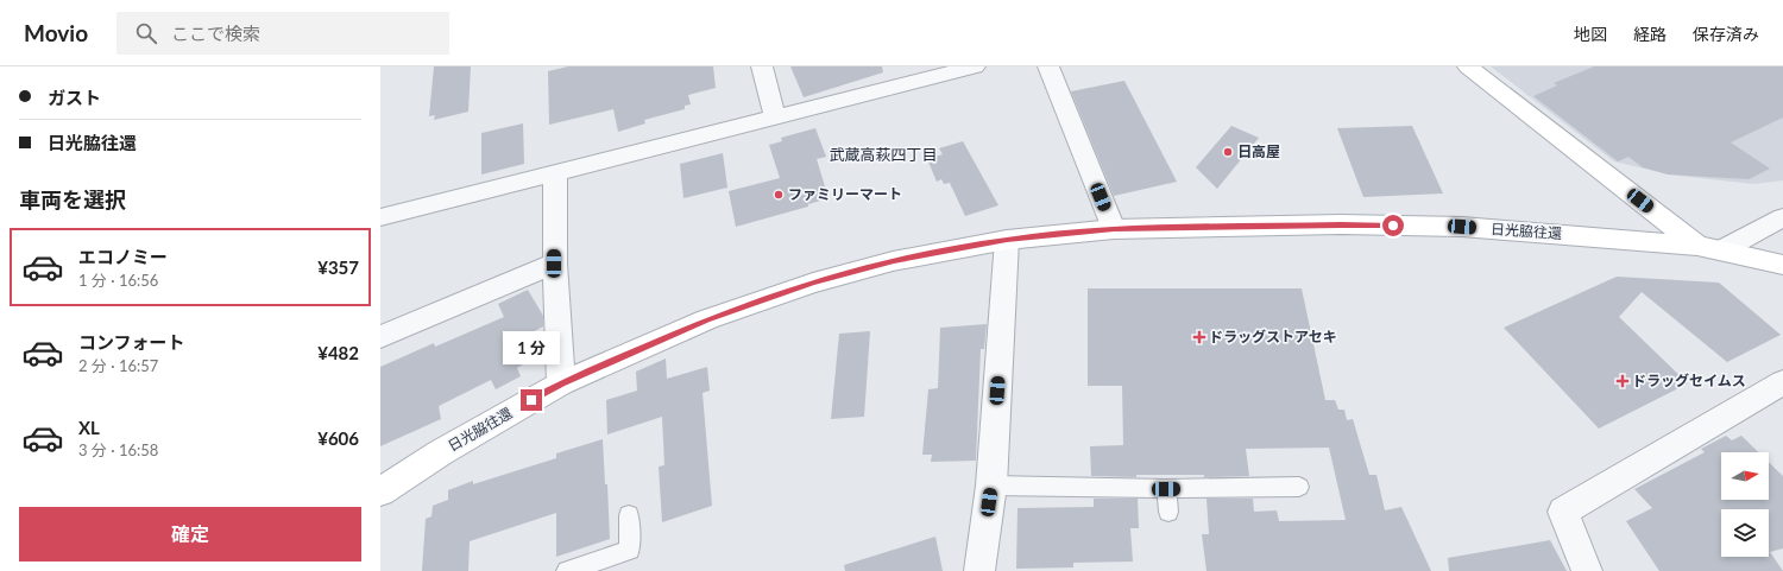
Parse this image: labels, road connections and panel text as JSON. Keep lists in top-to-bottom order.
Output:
{
  "streets": {
    "street": ["日光脇往還"]
  },
  "districts": ["武蔵高萩四丁目"],
  "places": {
    "other": ["日高屋", "ファミリーマート"],
    "health": ["ドラッグストアセキ", "ドラッグセイムス"]
  },
  "north": "right",
  "page": {
    "header": "Movio",
    "search": "ここで検索",
    "nav": ["地図", "経路", "保存済み"],
    "banner": ["ガスト", "日光脇往還"],
    "heading": "車両を選択",
    "list": [
      {
        "name": "エコノミー",
        "note": "1 分 · 16:56",
        "value": "¥357"
      },
      {
        "name": "コンフォート",
        "note": "2 分 · 16:57",
        "value": "¥482"
      },
      {
        "name": "XL",
        "note": "3 分 · 16:58",
        "value": "¥606"
      }
    ],
    "bubble": "1 分",
    "buttons": "確定"
  }
}
